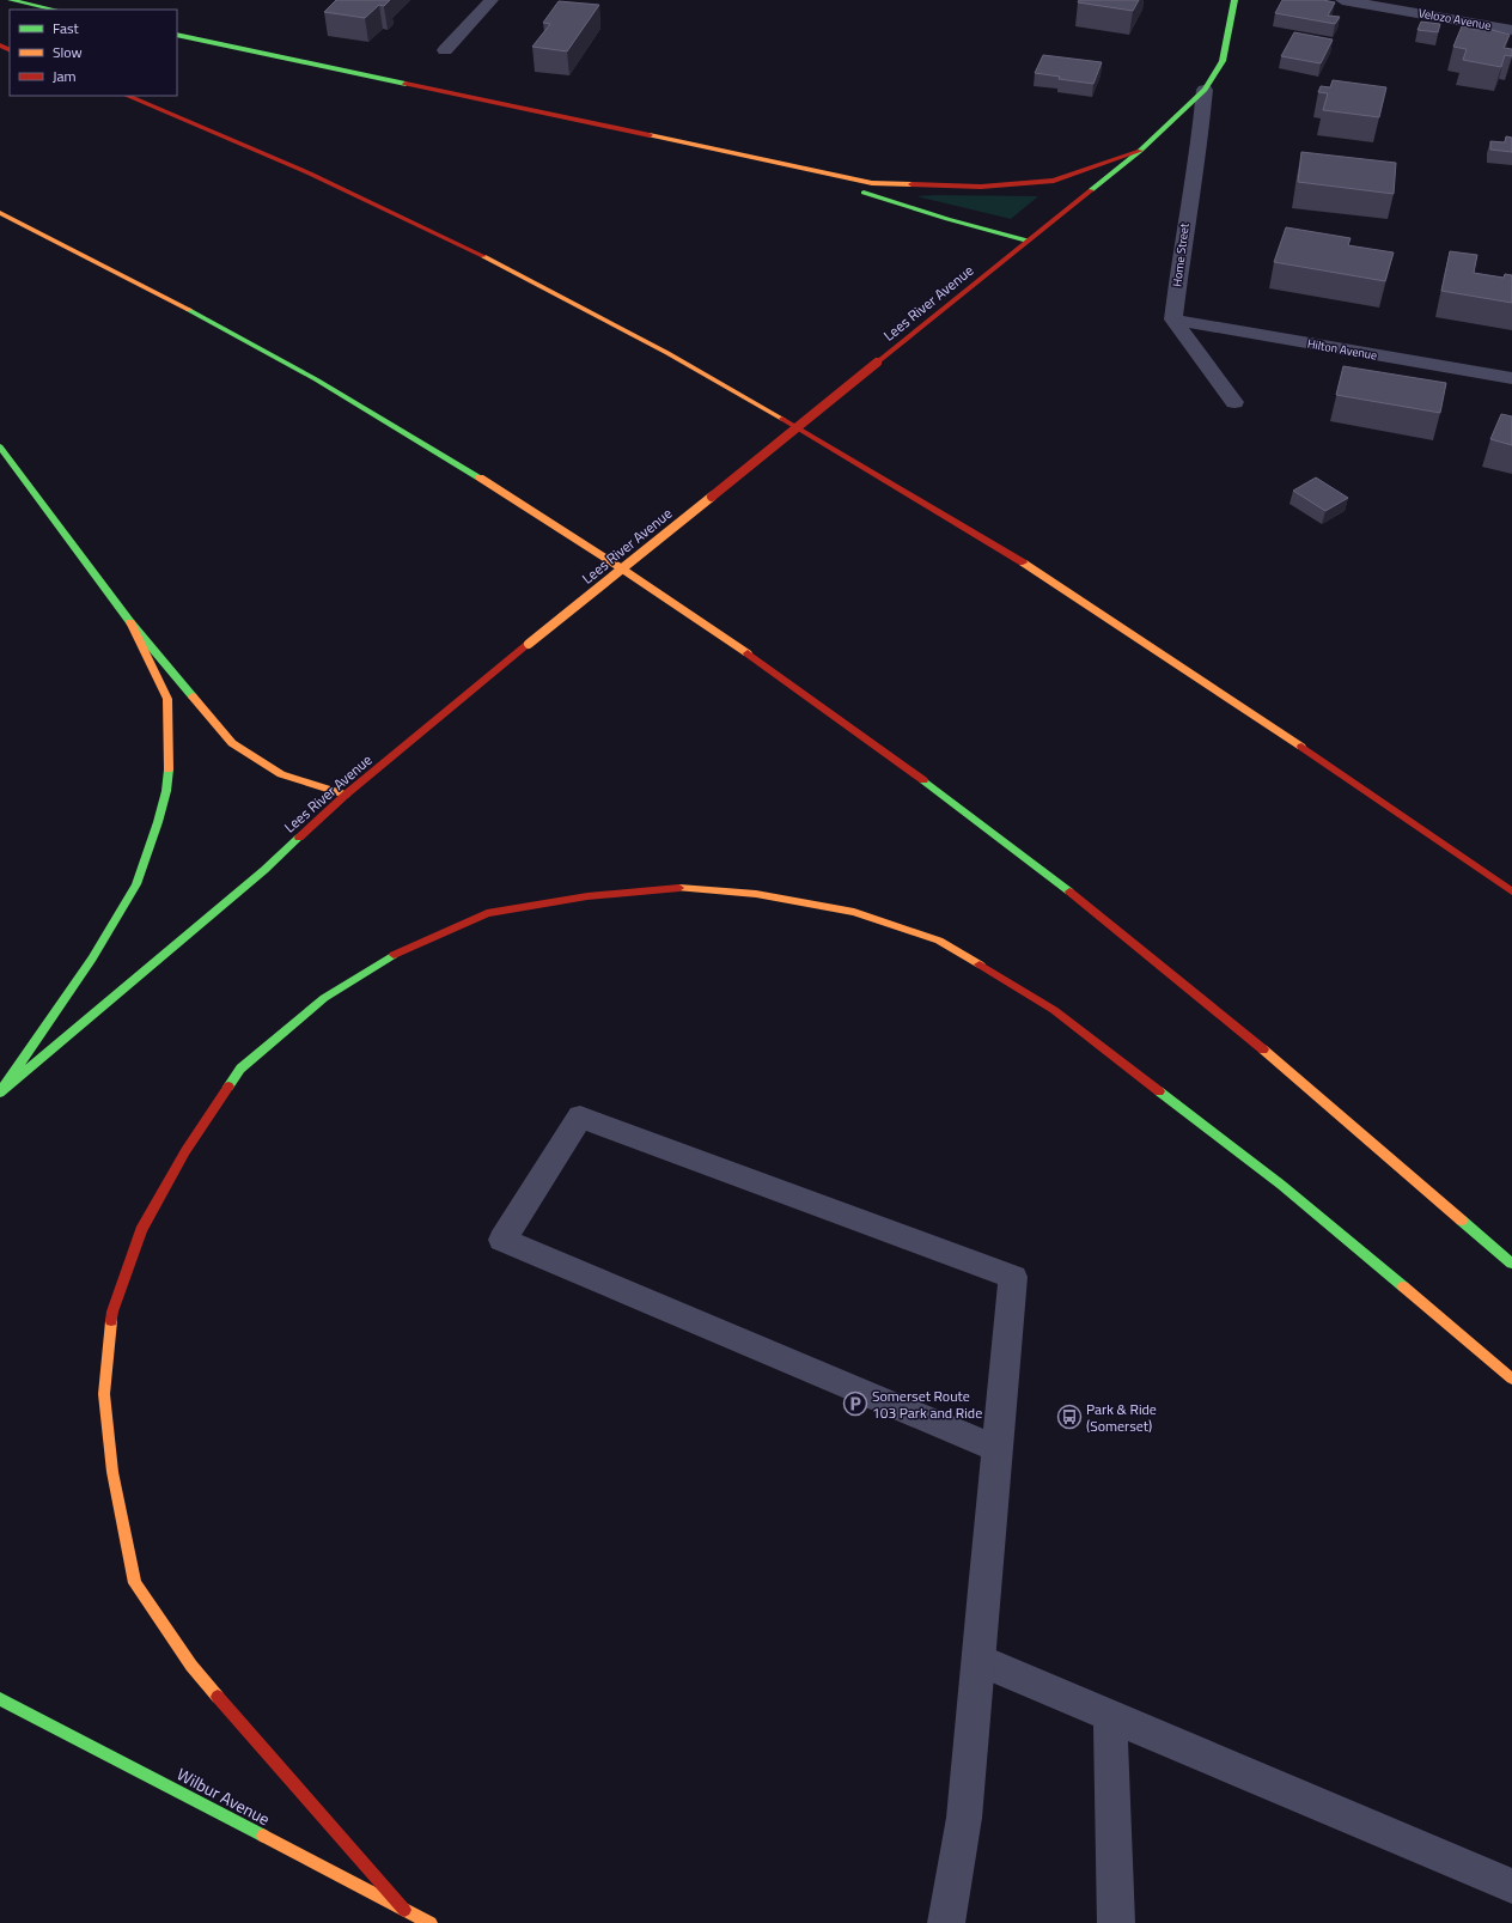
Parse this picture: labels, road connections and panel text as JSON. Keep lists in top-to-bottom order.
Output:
{
  "streets": {
    "main road": ["Lees River Avenue", "Wilbur Avenue"],
    "street": ["Velozo Avenue", "Home Street", "Hilton Avenue"]
  },
  "crossings": [
    ["Home Street", "Lees River Avenue"],
    ["Home Street", "Hilton Avenue"]
  ],
  "places": {
    "parking": ["Somerset Route 103 Park and Ride"],
    "bus stop": ["Park & Ride (Somerset)"]
  },
  "legend": ["Fast", "Slow", "Jam"]
}
